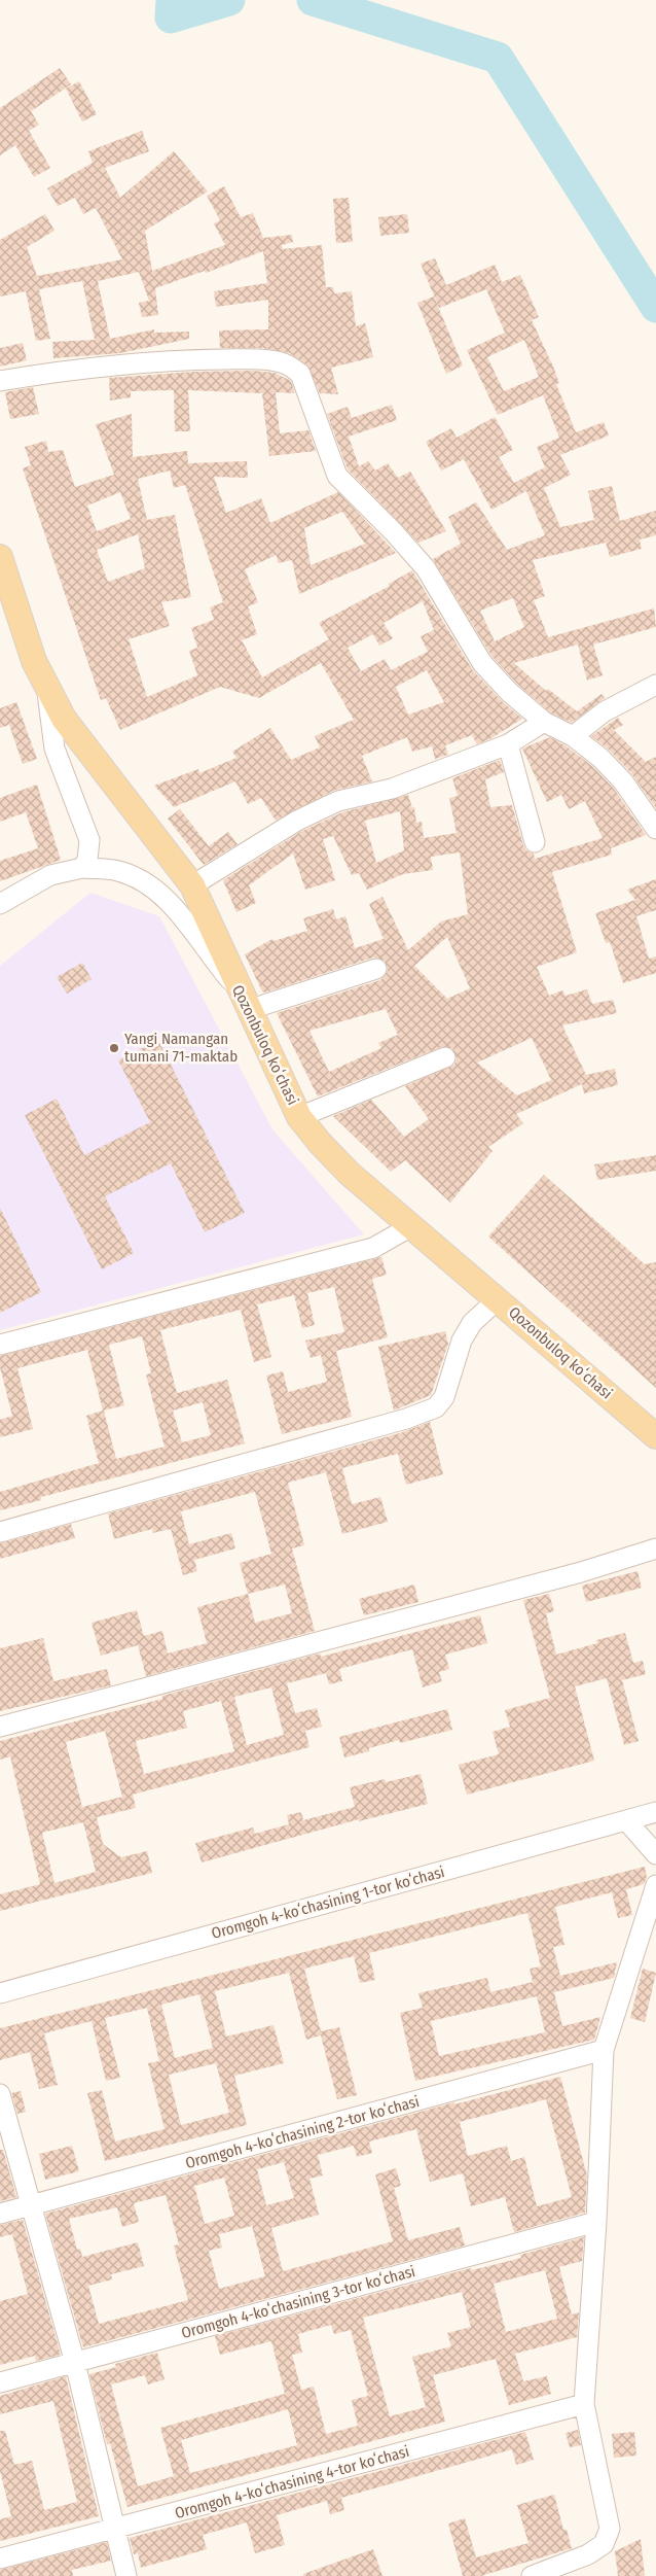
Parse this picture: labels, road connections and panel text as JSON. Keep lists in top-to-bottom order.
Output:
{
  "streets": {
    "main road": ["Qozonbuloq koʻchasi"],
    "street": [
      "Oromgoh 4-koʻchasining 1-tor koʻchasi",
      "Oromgoh 4-koʻchasining 2-tor koʻchasi",
      "Oromgoh 4-koʻchasining 3-tor koʻchasi",
      "Oromgoh 4-koʻchasining 4-tor koʻchasi"
    ]
  },
  "places": ["Yangi Namangan tumani 71-maktab"]
}
